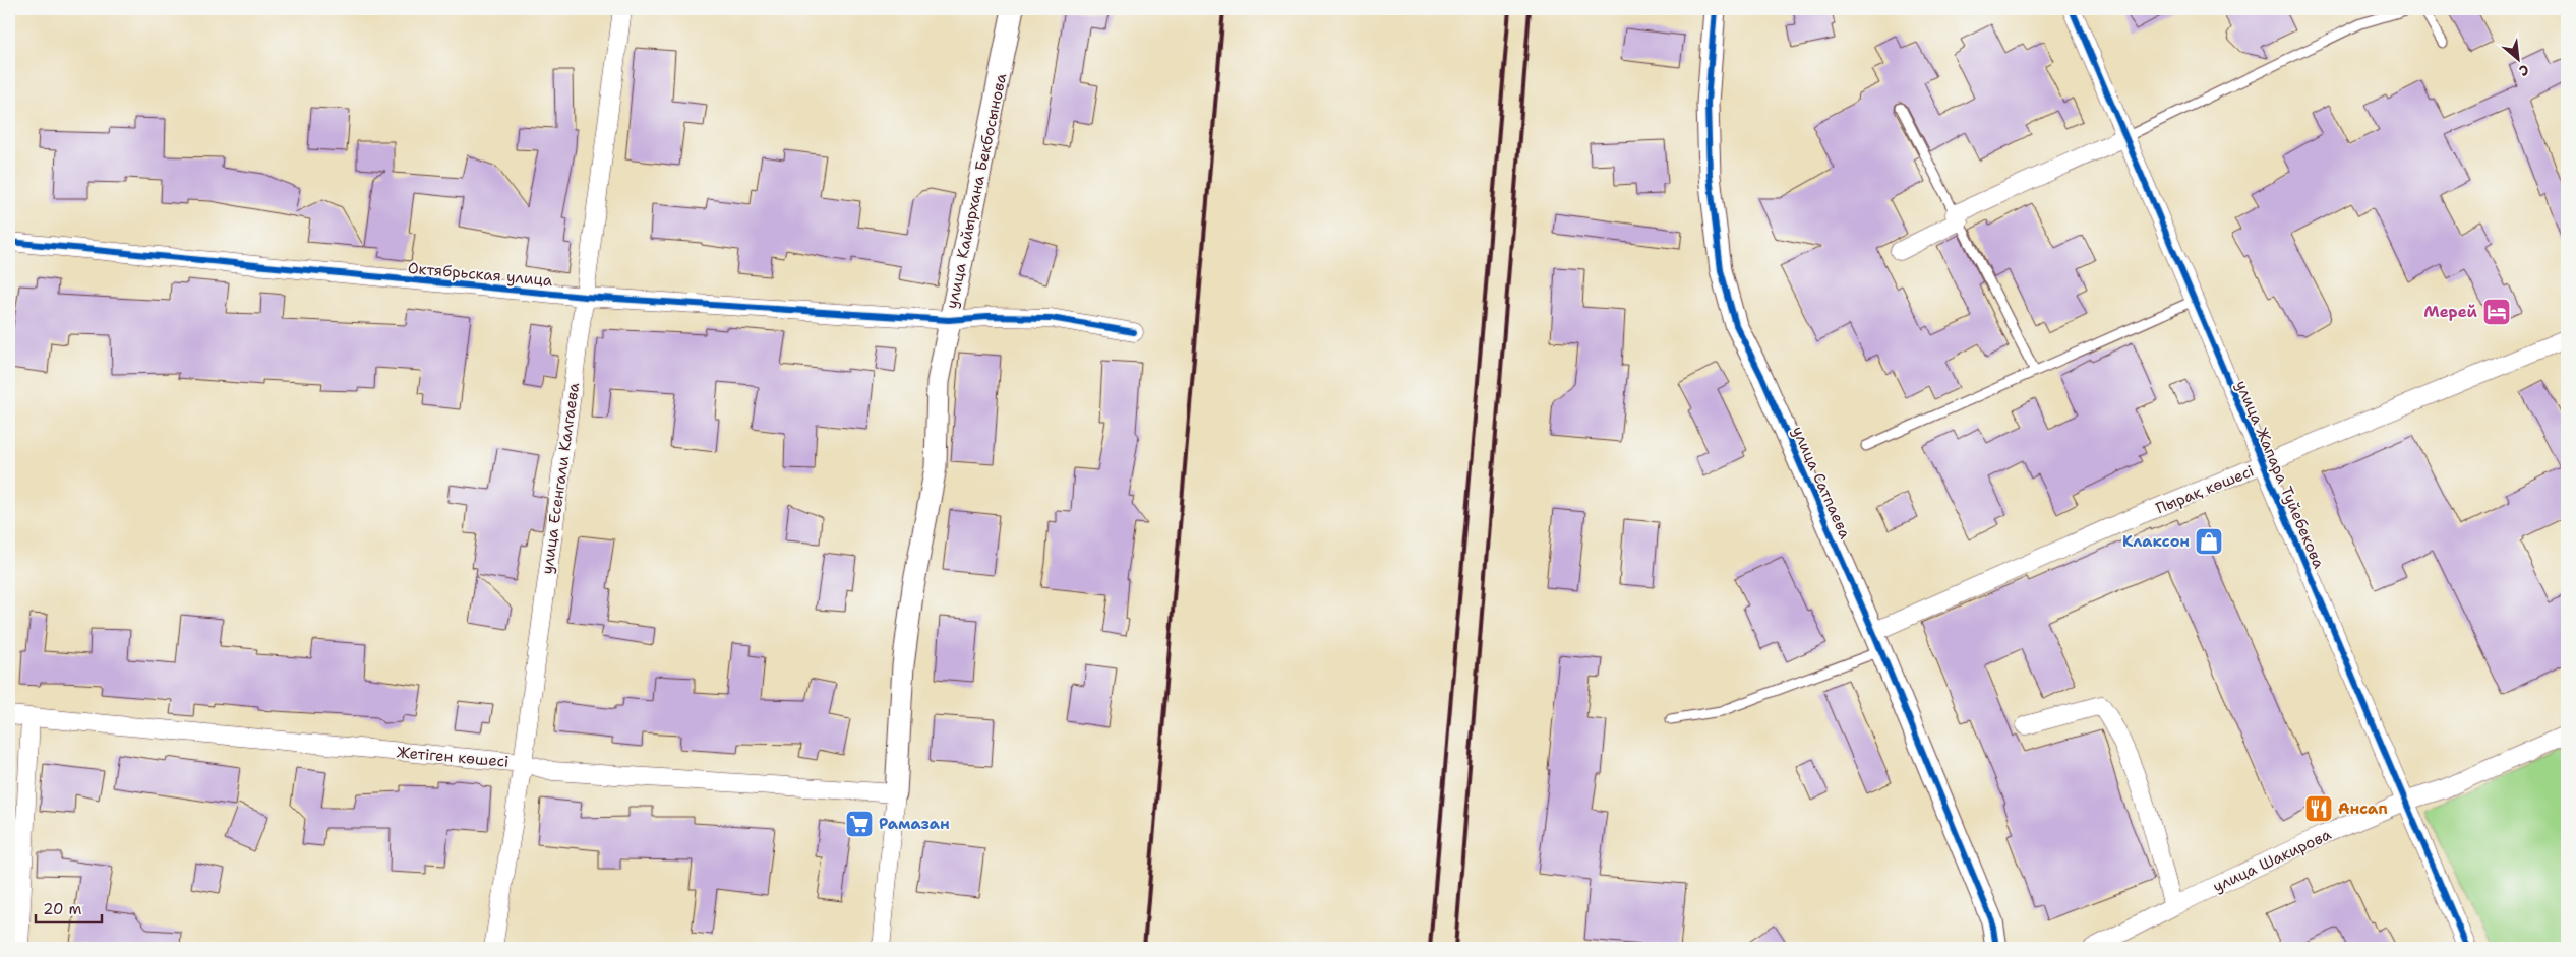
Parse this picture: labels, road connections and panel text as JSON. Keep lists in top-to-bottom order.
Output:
{
  "streets": {
    "street": [
      "улица Кайырхана Бекбосынова",
      "Октябрьская улица",
      "улица Жапара Туйебекова",
      "улица Есенгали Калгаева",
      "улица Сатпаева",
      "Пырақ көшесі",
      "Жетіген көшесі",
      "улица Шакирова"
    ]
  },
  "crossings": [
    ["улица Кайырхана Бекбосынова", "Октябрьская улица"],
    ["улица Кайырхана Бекбосынова", "Жетіген көшесі"],
    ["Октябрьская улица", "улица Есенгали Калгаева"],
    ["улица Жапара Туйебекова", "Пырақ көшесі"],
    ["улица Жапара Туйебекова", "улица Шакирова"],
    ["улица Есенгали Калгаева", "Жетіген көшесі"],
    ["улица Сатпаева", "Пырақ көшесі"]
  ],
  "places": {
    "hotel": ["Мерей"],
    "shop": ["Клаксон"],
    "restaurant": ["Ансап"],
    "supermarket": ["Рамазан"]
  },
  "scale_bar": "20 m",
  "north": "bottom right"
}
